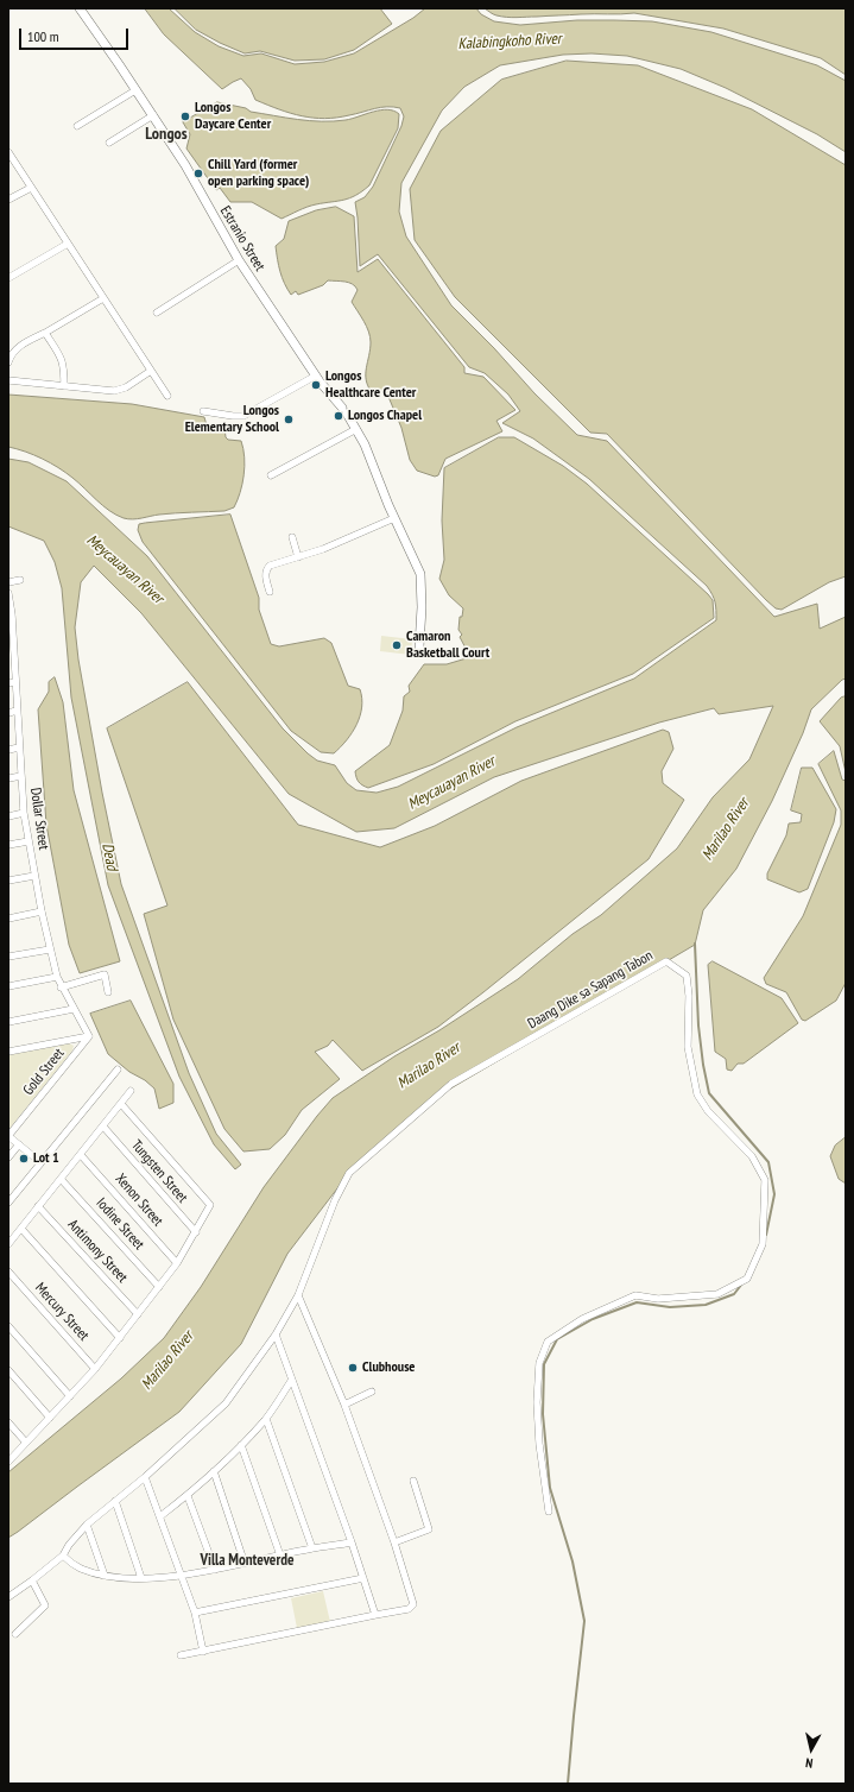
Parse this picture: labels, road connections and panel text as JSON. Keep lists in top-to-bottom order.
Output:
{
  "streets": {
    "street": [
      "Estranio Street",
      "Dollar Street",
      "Daang Dike sa Sapang Tabon",
      "Gold Street",
      "Tungsten Street",
      "Xenon Street",
      "Iodine Street",
      "Antimony Street",
      "Mercury Street"
    ]
  },
  "crossings": [
    ["Dollar Street", "Gold Street"]
  ],
  "districts": ["Longos", "Villa Monteverde"],
  "water": [
    "Kalabingkoho River",
    "Meycauayan River",
    "Marilao River",
    "Dead"
  ],
  "places": [
    "Longos Daycare Center",
    "Chill Yard (former open parking space)",
    "Longos Healthcare Center",
    "Longos Chapel",
    "Longos Elementary School",
    "Camaron Basketball Court",
    "Lot 1",
    "Clubhouse"
  ],
  "scale_bar": "100 m",
  "north": "bottom"
}
